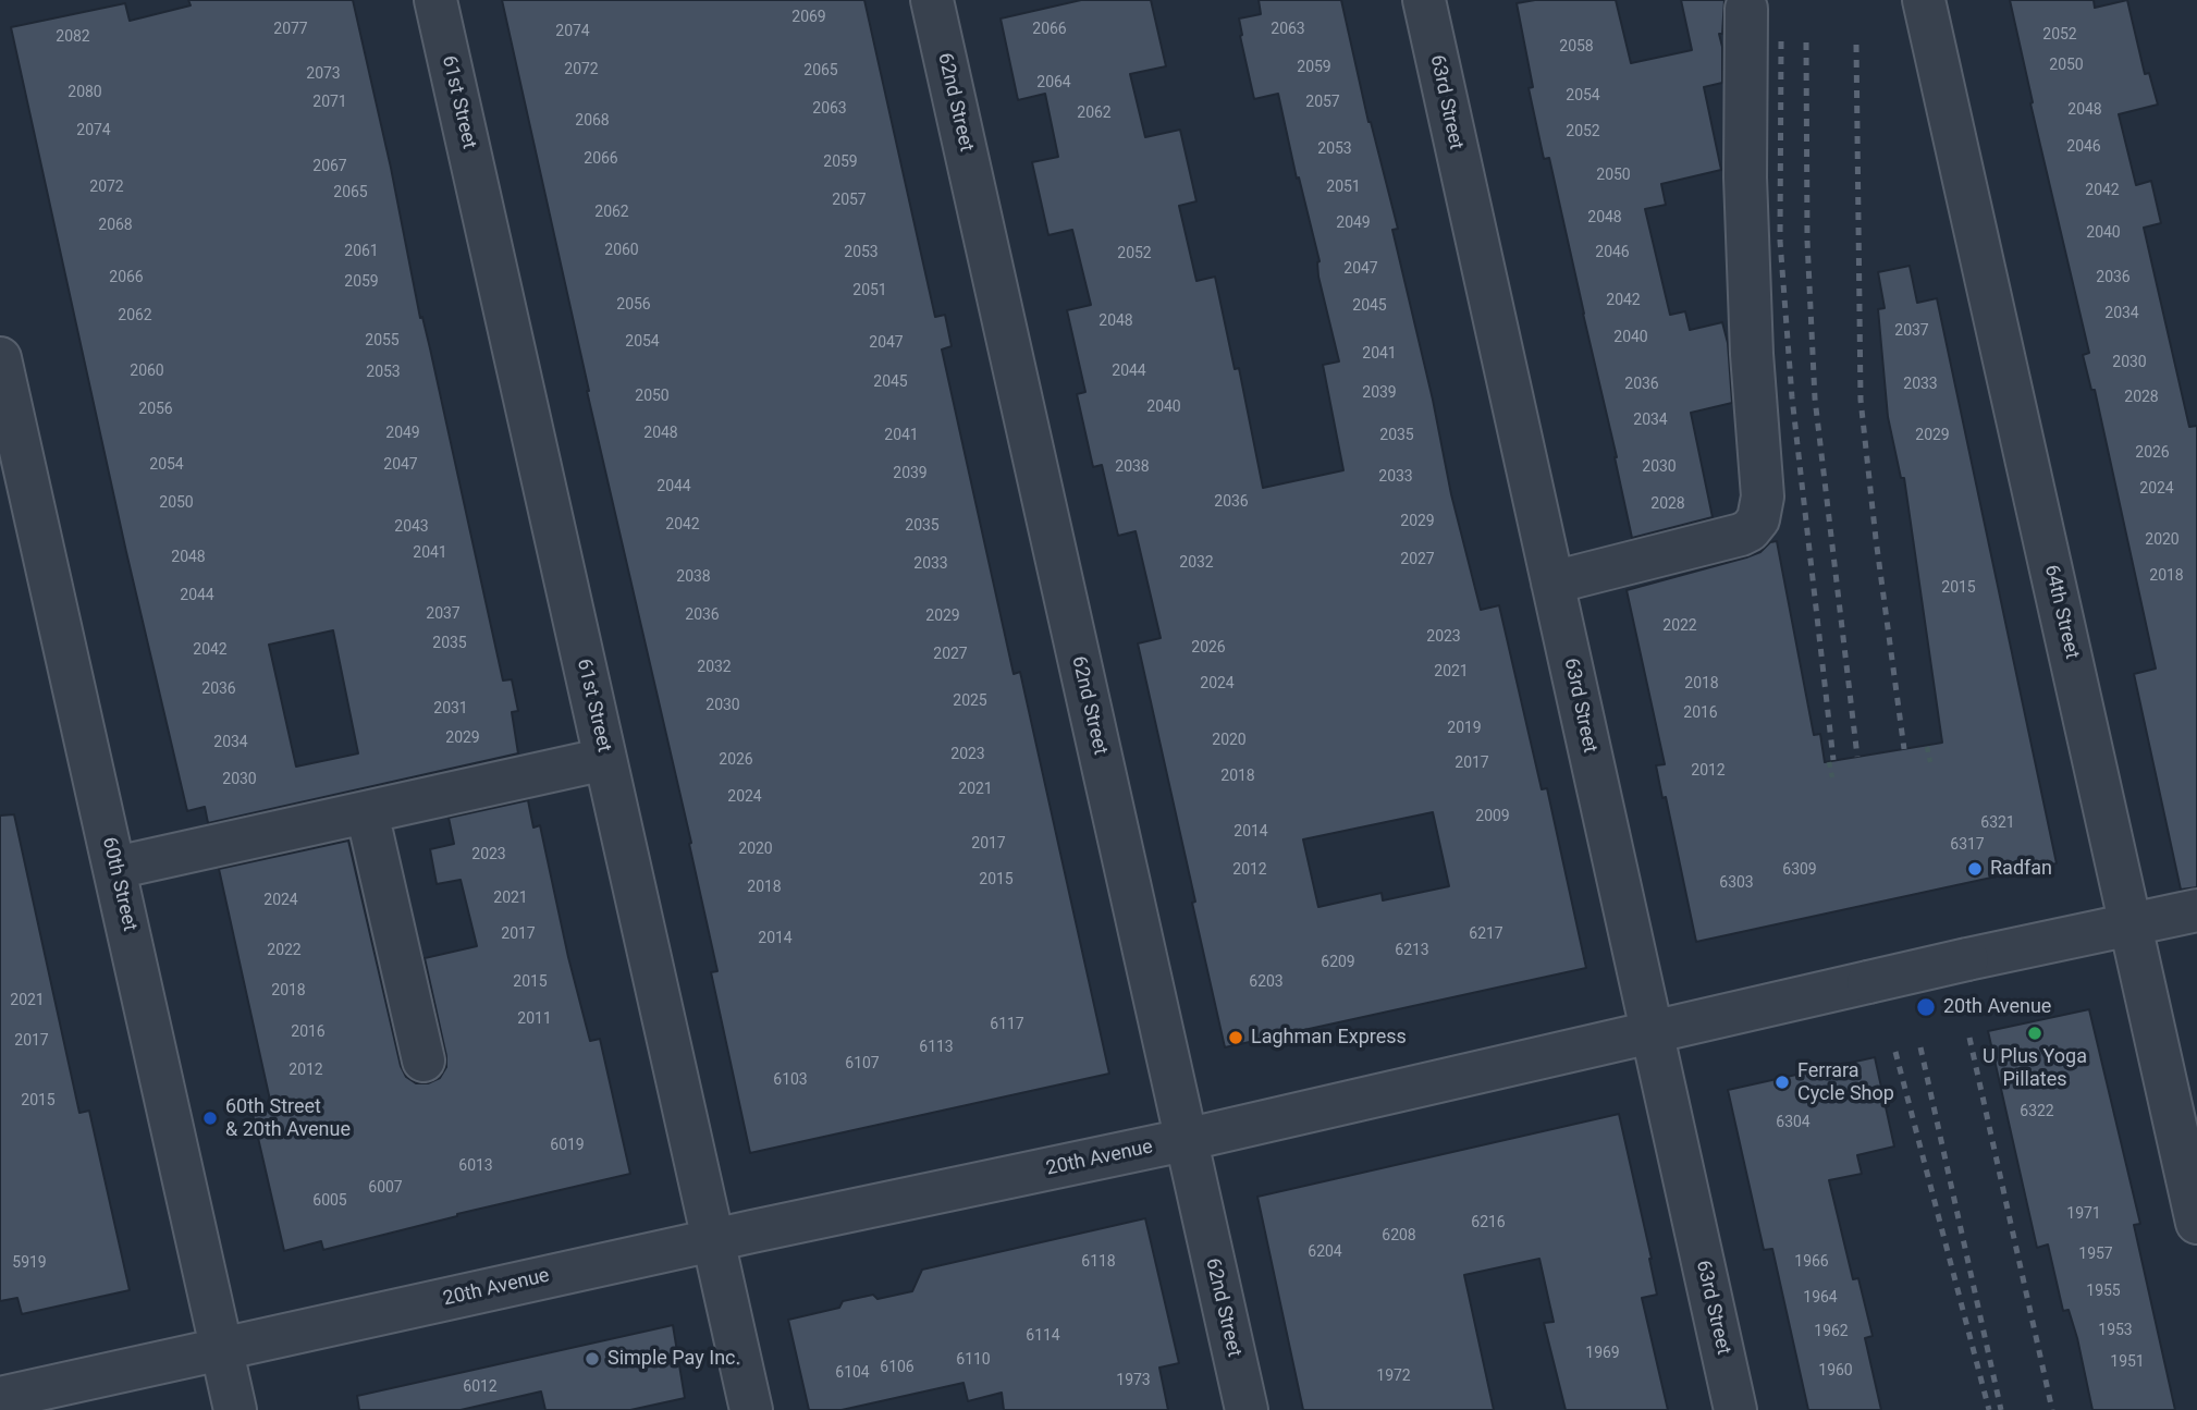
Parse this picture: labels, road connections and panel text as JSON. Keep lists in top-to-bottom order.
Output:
{
  "streets": {
    "street": [
      "61st Street",
      "62nd Street",
      "63rd Street",
      "64th Street",
      "60th Street",
      "20th Avenue"
    ]
  },
  "crossings": [
    ["61st Street", "20th Avenue"],
    ["62nd Street", "20th Avenue"],
    ["63rd Street", "20th Avenue"],
    ["64th Street", "20th Avenue"],
    ["60th Street", "20th Avenue"]
  ],
  "places": [
    "Radfan",
    "20th Avenue",
    "U Plus Yoga Pillates",
    "Laghman Express",
    "Ferrara Cycle Shop",
    "60th Street & 20th Avenue",
    "Simple Pay Inc."
  ],
  "house_numbers": [
    "2069",
    "2077",
    "2066",
    "2063",
    "2074",
    "2052",
    "2082",
    "2058",
    "2050",
    "2059",
    "2072",
    "2065",
    "2073",
    "2064",
    "2080",
    "2054",
    "2071",
    "2057",
    "2063",
    "2048",
    "2062",
    "2068",
    "2074",
    "2052",
    "2046",
    "2053",
    "2066",
    "2059",
    "2067",
    "2050",
    "2072",
    "2051",
    "2042",
    "2065",
    "2057",
    "2062",
    "2048",
    "2049",
    "2068",
    "2040",
    "2060",
    "2061",
    "2053",
    "2046",
    "2052",
    "2047",
    "2066",
    "2036",
    "2059",
    "2051",
    "2042",
    "2056",
    "2045",
    "2034",
    "2062",
    "2048",
    "2037",
    "2040",
    "2055",
    "2054",
    "2047",
    "2041",
    "2030",
    "2060",
    "2044",
    "2053",
    "2045",
    "2036",
    "2033",
    "2039",
    "2050",
    "2028",
    "2040",
    "2056",
    "2034",
    "2049",
    "2048",
    "2041",
    "2035",
    "2029",
    "2026",
    "2054",
    "2047",
    "2038",
    "2030",
    "2039",
    "2033",
    "2044",
    "2024",
    "2036",
    "2050",
    "2028",
    "2029",
    "2042",
    "2035",
    "2043",
    "2020",
    "2041",
    "2048",
    "2027",
    "2032",
    "2033",
    "2018",
    "2038",
    "2015",
    "2044",
    "2037",
    "2036",
    "2029",
    "2022",
    "2023",
    "2035",
    "2026",
    "2042",
    "2027",
    "2032",
    "2021",
    "2024",
    "2018",
    "2036",
    "2025",
    "2030",
    "2031",
    "2016",
    "2019",
    "2029",
    "2020",
    "2034",
    "2023",
    "2026",
    "2017",
    "2012",
    "2018",
    "2030",
    "2021",
    "2024",
    "2009",
    "6321",
    "2014",
    "2017",
    "6317",
    "2020",
    "2023",
    "2012",
    "6309",
    "2015",
    "6303",
    "2018",
    "2021",
    "2024",
    "2017",
    "6217",
    "2014",
    "2022",
    "6213",
    "6209",
    "2015",
    "6203",
    "2018",
    "2021",
    "2011",
    "6117",
    "2016",
    "2017",
    "6113",
    "6107",
    "2012",
    "6103",
    "2015",
    "6322",
    "6304",
    "6019",
    "6013",
    "6007",
    "6005",
    "1971",
    "6216",
    "6208",
    "6204",
    "1957",
    "6118",
    "1966",
    "5919",
    "1955",
    "1964",
    "1953",
    "1962",
    "6114",
    "1969",
    "6110",
    "1951",
    "6106",
    "1960",
    "6104",
    "1972",
    "1973",
    "6012"
  ]
}
